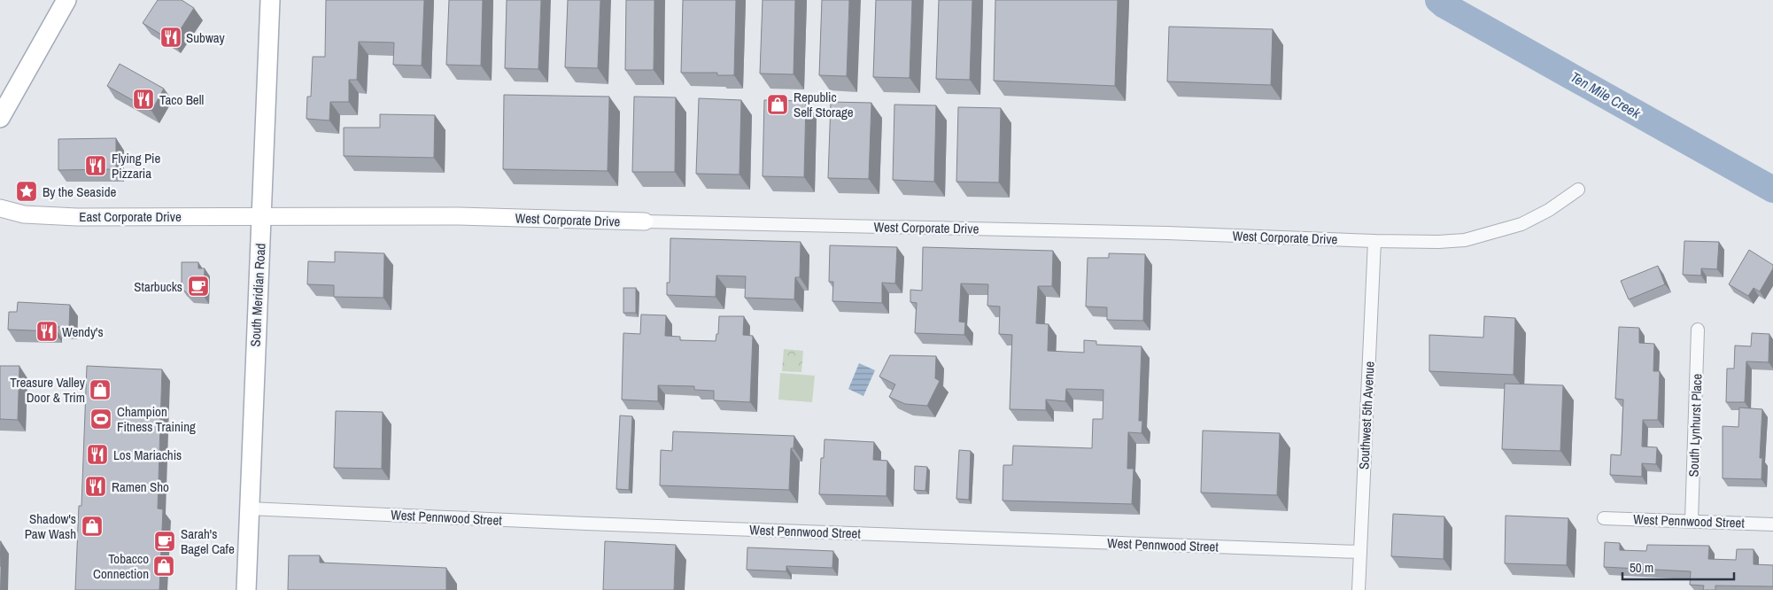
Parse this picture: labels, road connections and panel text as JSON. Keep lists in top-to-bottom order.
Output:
{
  "streets": {
    "main road": ["South Meridian Road"],
    "street": [
      "East Corporate Drive",
      "West Corporate Drive",
      "Southwest 5th Avenue",
      "South Lynhurst Place",
      "West Pennwood Street"
    ]
  },
  "crossings": [
    ["East Corporate Drive", "West Corporate Drive"],
    ["East Corporate Drive", "South Meridian Road"],
    ["West Corporate Drive", "South Meridian Road"],
    ["West Corporate Drive", "Southwest 5th Avenue"],
    ["South Meridian Road", "West Pennwood Street"],
    ["Southwest 5th Avenue", "West Pennwood Street"],
    ["South Lynhurst Place", "West Pennwood Street"]
  ],
  "water": ["Ten Mile Creek"],
  "places": {
    "restaurant": [
      "Subway",
      "Taco Bell",
      "Flying Pie Pizzaria",
      "Wendy's",
      "Los Mariachis",
      "Ramen Sho"
    ],
    "shop": [
      "Republic Self Storage",
      "Treasure Valley Door & Trim",
      "Shadow's Paw Wash",
      "Tobacco Connection"
    ],
    "place": ["By the Seaside"],
    "cafe": ["Starbucks", "Sarah's Bagel Cafe"],
    "sports": ["Champion Fitness Training"]
  },
  "scale_bar": "50 m"
}
